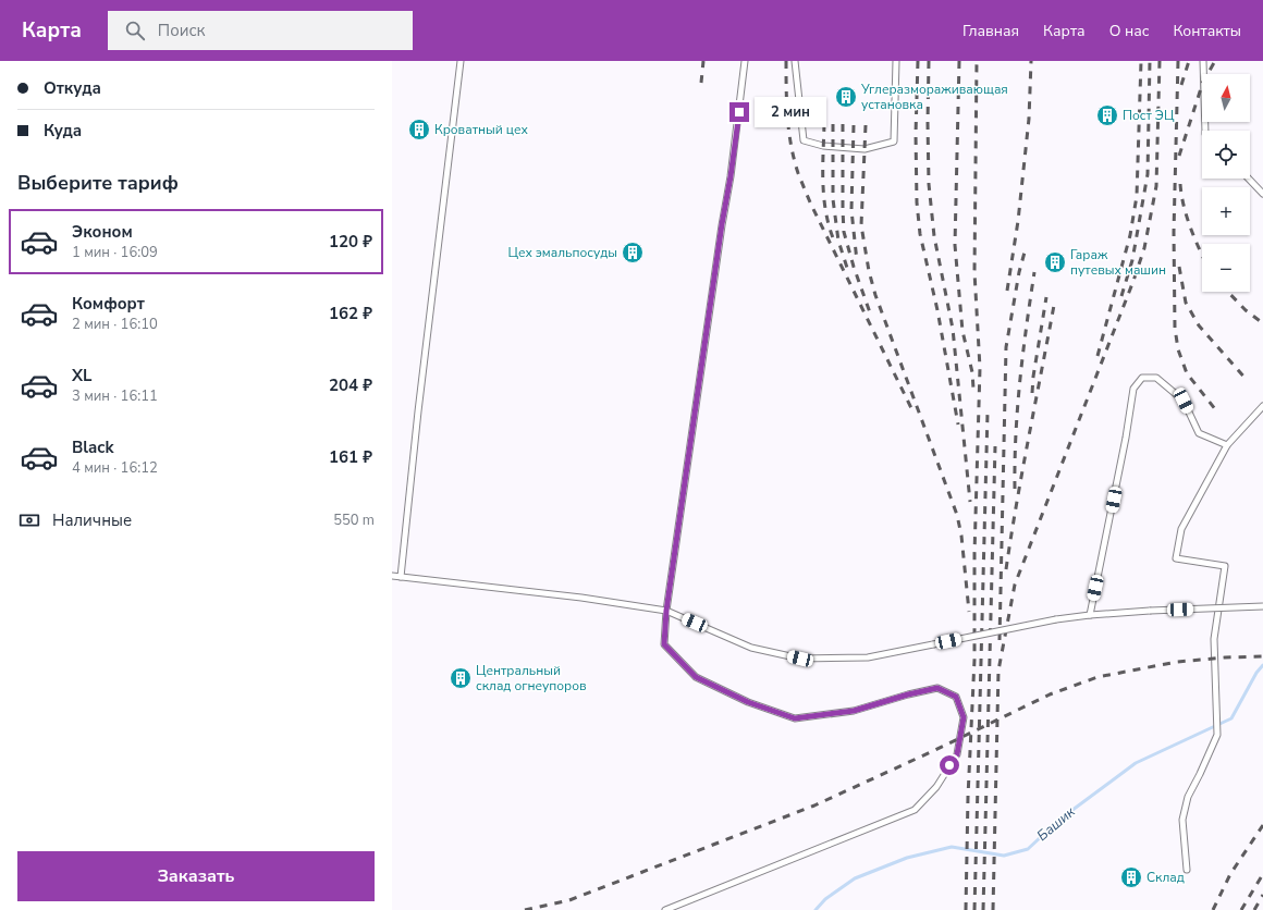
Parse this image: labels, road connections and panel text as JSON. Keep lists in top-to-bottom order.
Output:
{
  "water": ["Башик"],
  "places": {
    "building": [
      "Углеразмораживающая установка",
      "Поcт ЭЦ",
      "Кроватный цех",
      "Цех эмальпосуды",
      "Гараж путевых машин",
      "Центральный склад огнеупоров",
      "Склад"
    ]
  },
  "north": "top",
  "page": {
    "header": "Карта",
    "search": "Поиск",
    "nav": [
      "Главная",
      "Карта",
      "О нас",
      "Контакты"
    ],
    "banner": ["Откуда", "Куда"],
    "map_buttons": ["+", "−"],
    "bubble": "2 мин",
    "heading": "Выберите тариф",
    "list": [
      {
        "name": "Эконом",
        "note": "1 мин · 16:09",
        "value": "120 ₽"
      },
      {
        "name": "Комфорт",
        "note": "2 мин · 16:10",
        "value": "162 ₽"
      },
      {
        "name": "XL",
        "note": "3 мин · 16:11",
        "value": "204 ₽"
      },
      {
        "name": "Black",
        "note": "4 мин · 16:12",
        "value": "161 ₽"
      }
    ],
    "pay": ["Наличные", "550 m"],
    "buttons": "Заказать"
  }
}
